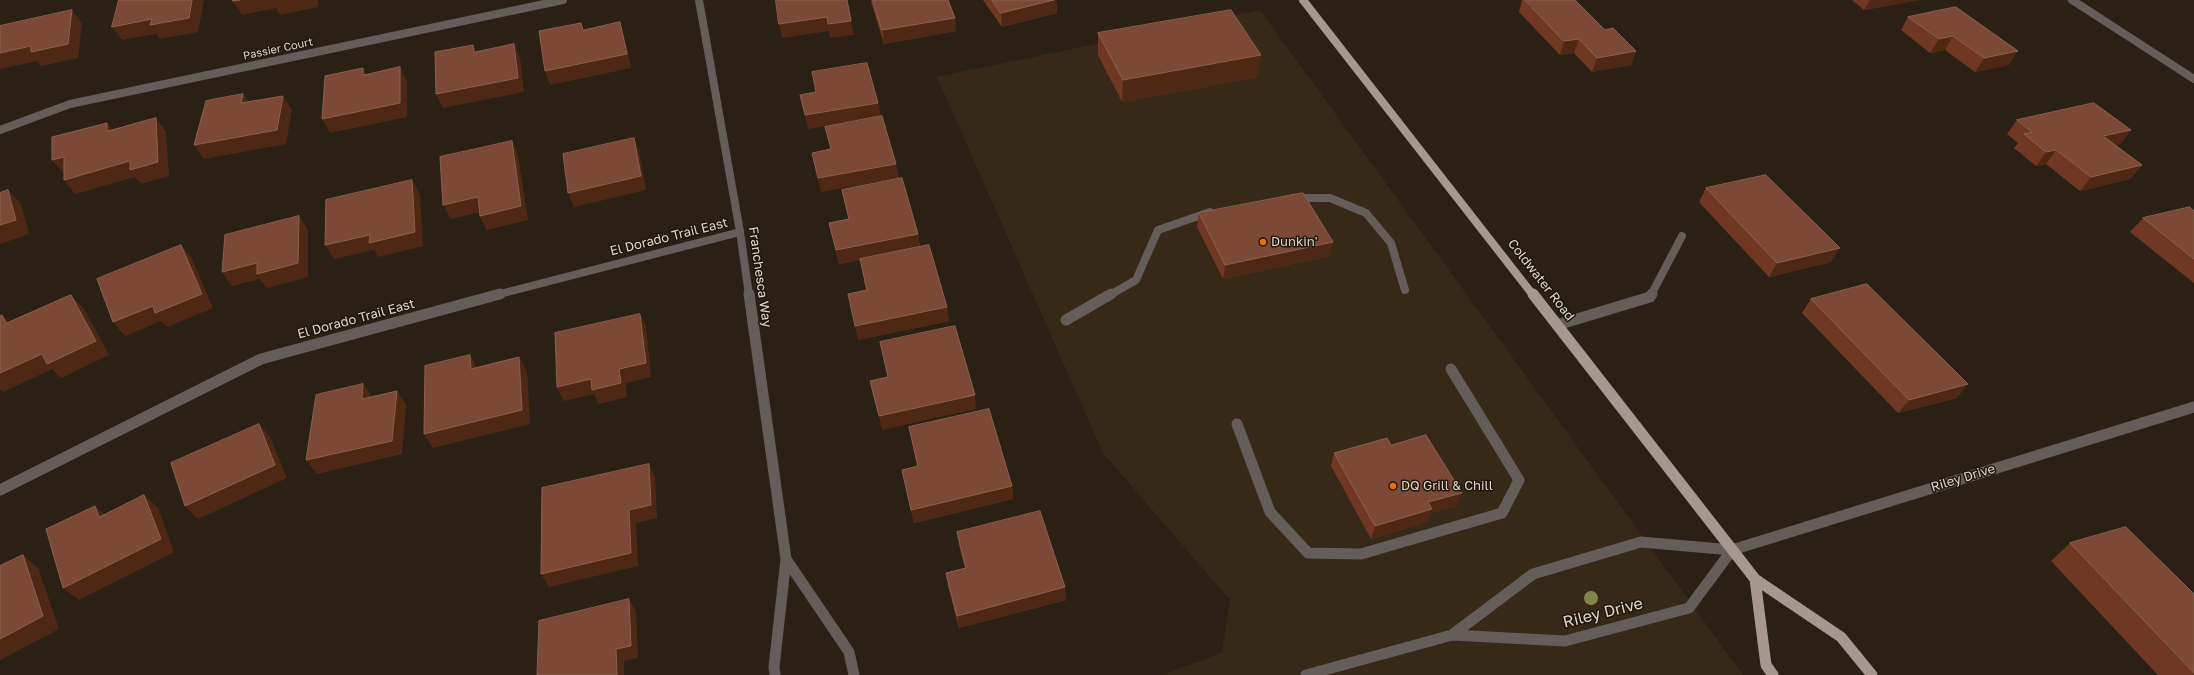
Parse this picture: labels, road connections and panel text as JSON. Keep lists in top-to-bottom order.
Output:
{
  "streets": {
    "main road": ["Coldwater Road"],
    "street": [
      "Passier Court",
      "El Dorado Trail East",
      "Franchesca Way",
      "Riley Drive"
    ]
  },
  "crossings": [
    ["El Dorado Trail East", "Franchesca Way"],
    ["Coldwater Road", "Riley Drive"]
  ],
  "places": ["Dunkin'", "DQ Grill & Chill"]
}
